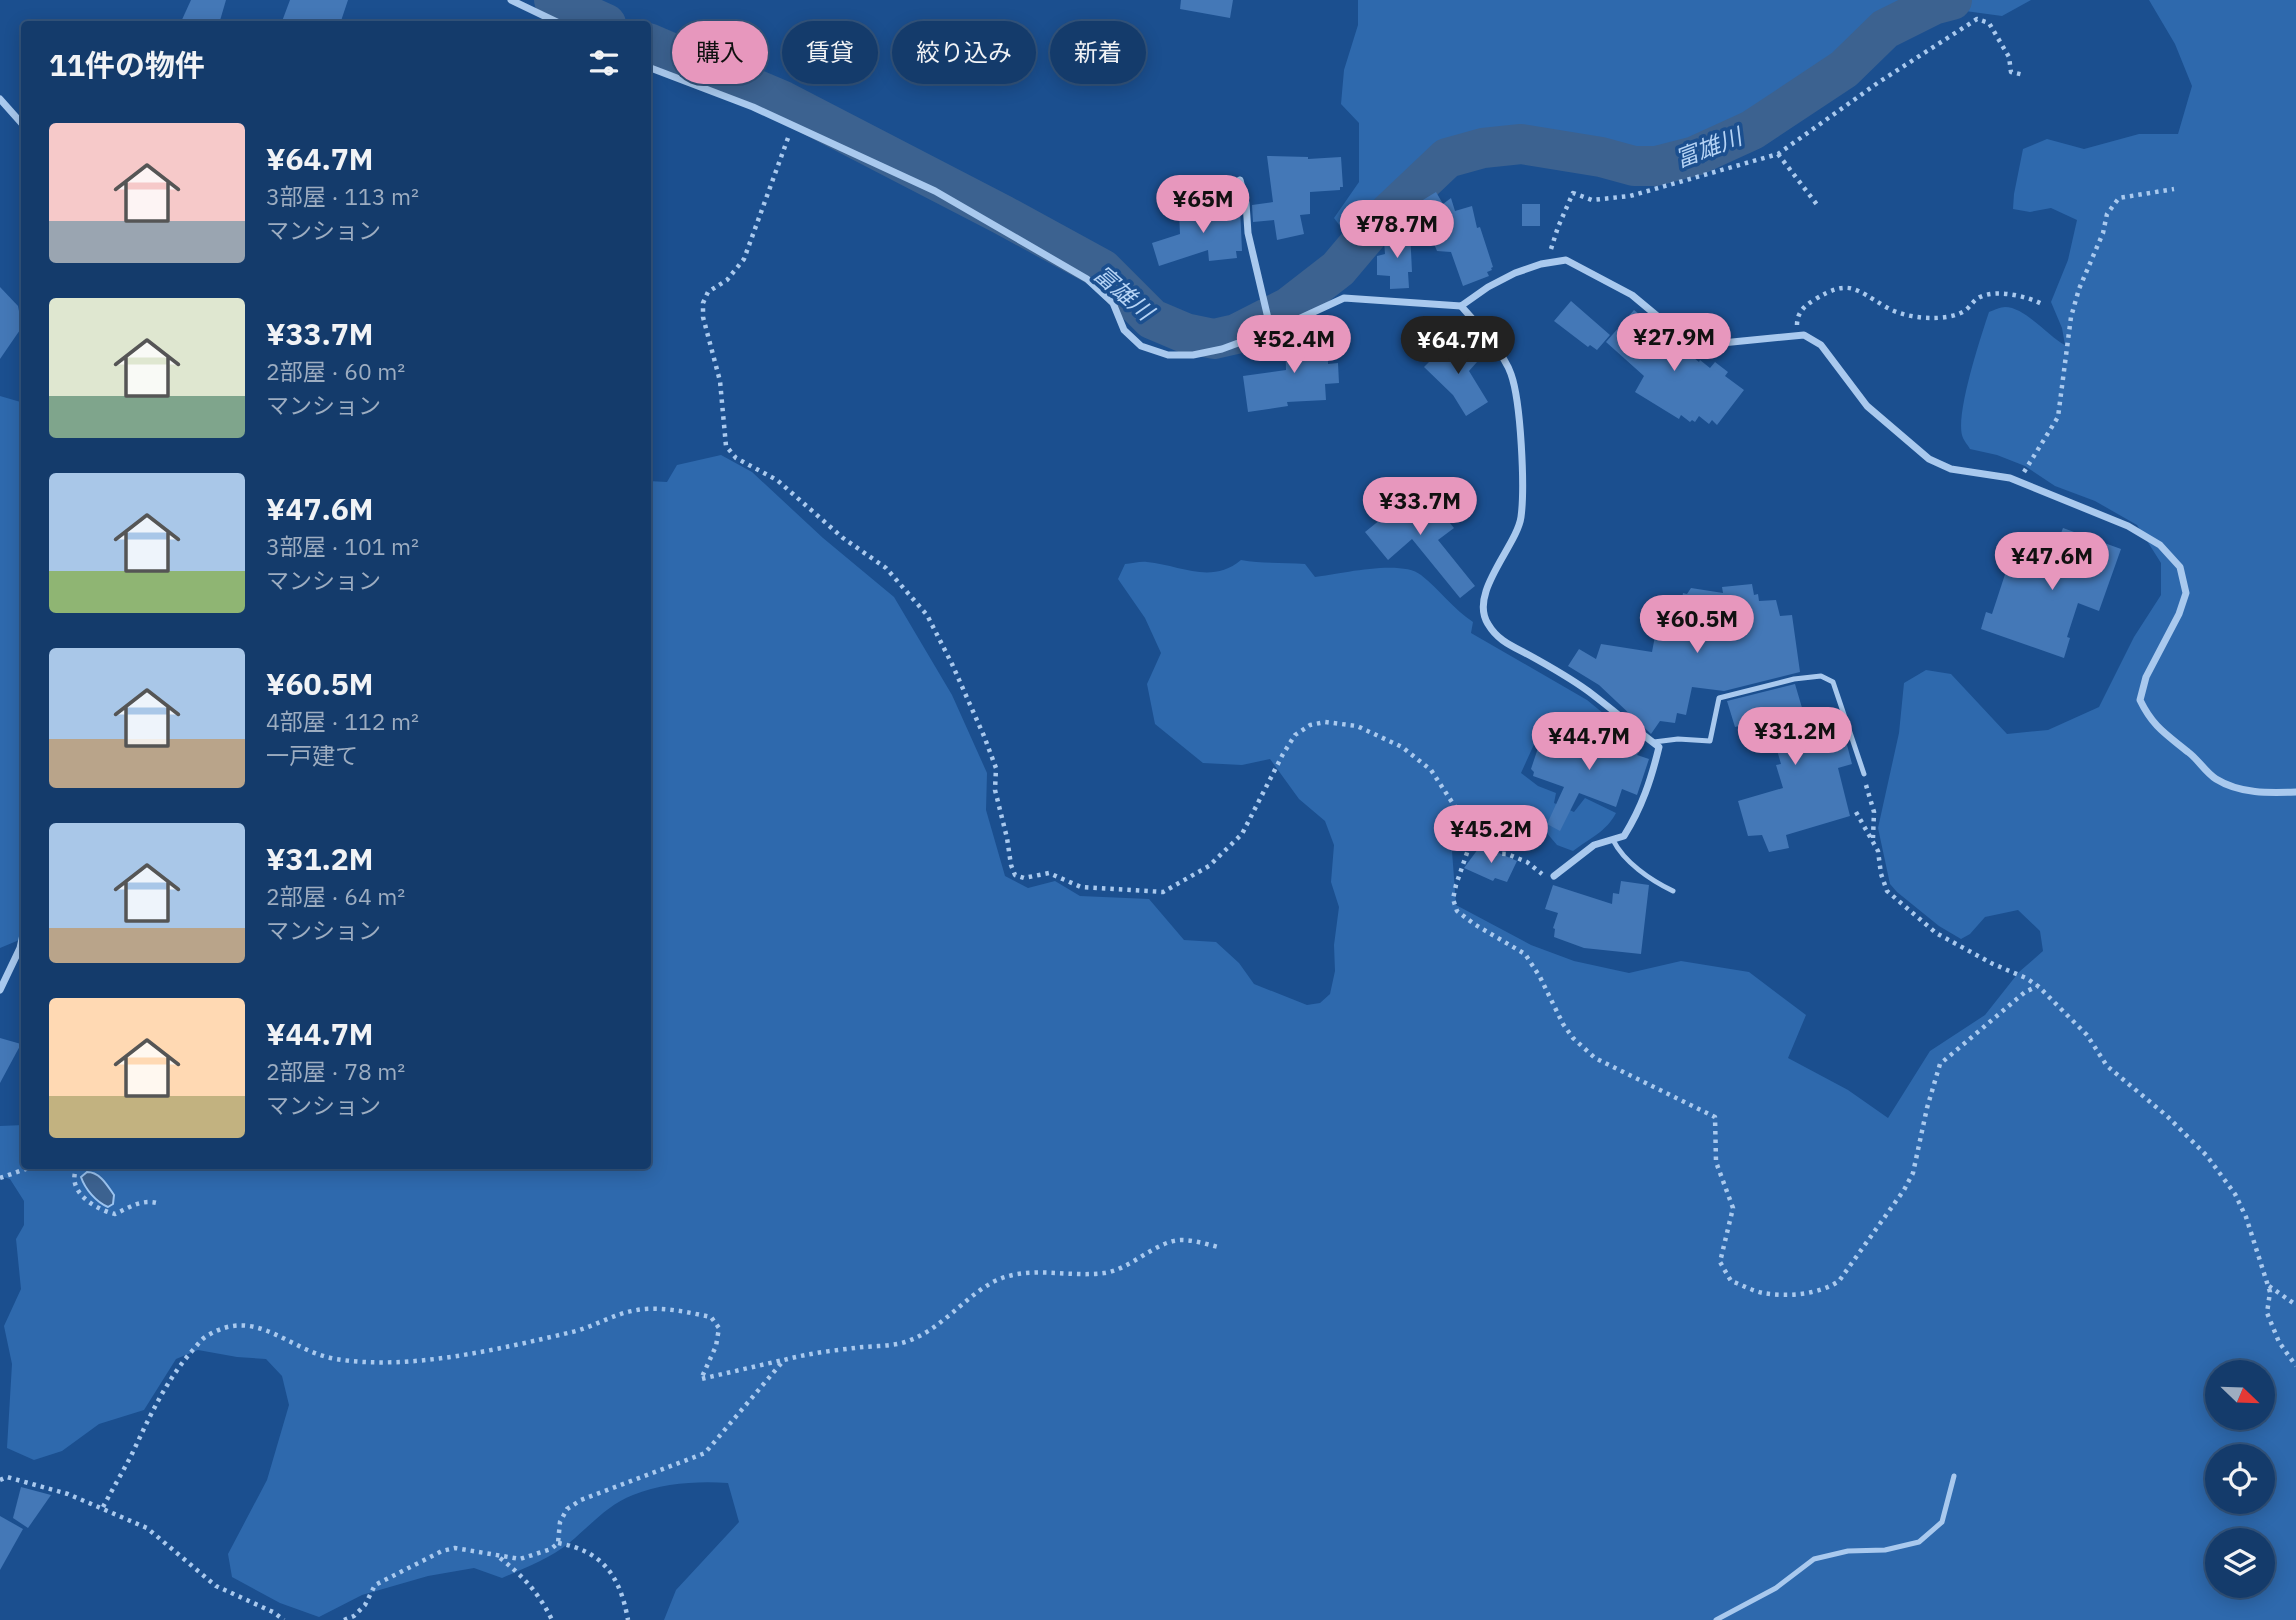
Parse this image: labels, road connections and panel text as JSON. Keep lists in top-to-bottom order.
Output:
{
  "water": ["富雄川"],
  "north": "bottom right",
  "page": {
    "chip": [
      "購入",
      "賃貸",
      "絞り込み",
      "新着"
    ],
    "heading": "11件の物件",
    "list": [
      {
        "name": "¥64.7M",
        "note": "3部屋 · 113 m² · マンション"
      },
      {
        "name": "¥33.7M",
        "note": "2部屋 · 60 m² · マンション"
      },
      {
        "name": "¥47.6M",
        "note": "3部屋 · 101 m² · マンション"
      },
      {
        "name": "¥60.5M",
        "note": "4部屋 · 112 m² · 一戸建て"
      },
      {
        "name": "¥31.2M",
        "note": "2部屋 · 64 m² · マンション"
      },
      {
        "name": "¥44.7M",
        "note": "2部屋 · 78 m² · マンション"
      }
    ],
    "price": [
      "¥65M",
      "¥78.7M",
      "¥27.9M",
      "¥52.4M",
      "¥64.7M",
      "¥33.7M",
      "¥47.6M",
      "¥60.5M",
      "¥31.2M",
      "¥44.7M",
      "¥45.2M"
    ]
  }
}
